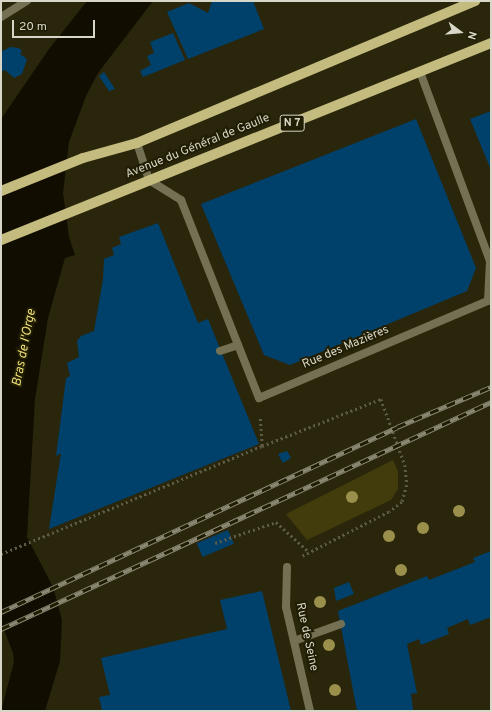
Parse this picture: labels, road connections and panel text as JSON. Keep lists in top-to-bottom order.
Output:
{
  "streets": {
    "main road": ["N 7", "Avenue du Général de Gaulle"],
    "street": ["Rue des Mazières", "Rue de Seine"]
  },
  "crossings": [
    ["Avenue du Général de Gaulle", "Rue des Mazières"]
  ],
  "water": ["Bras de l'Orge"],
  "scale_bar": "20 m",
  "north": "right"
}
